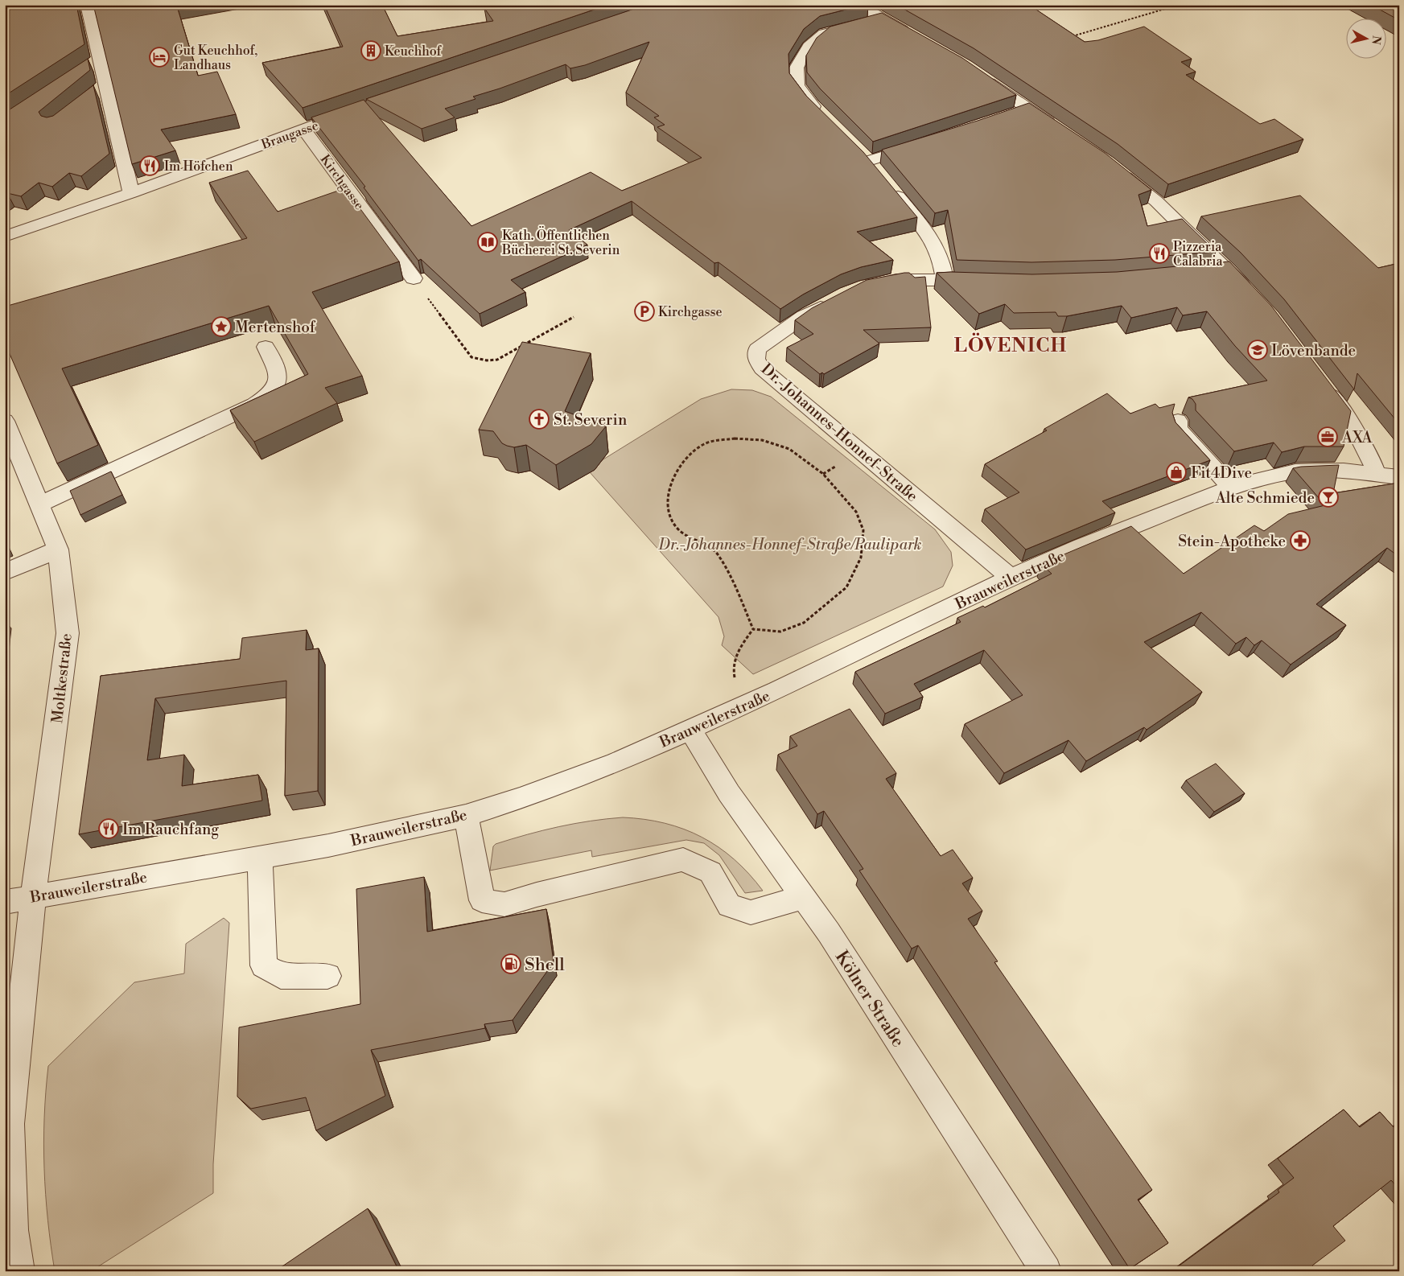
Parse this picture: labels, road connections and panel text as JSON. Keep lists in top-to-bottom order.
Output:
{
  "streets": {
    "street": [
      "Braugasse",
      "Kirchgasse",
      "Dr.-Johannes-Honnef-Straße",
      "Brauweilerstraße",
      "Moltkestraße",
      "Kölner Straße"
    ]
  },
  "crossings": [
    ["Braugasse", "Kirchgasse"],
    ["Dr.-Johannes-Honnef-Straße", "Brauweilerstraße"],
    ["Brauweilerstraße", "Moltkestraße"],
    ["Brauweilerstraße", "Kölner Straße"]
  ],
  "districts": ["LÖVENICH"],
  "parks": ["Dr.-Johannes-Honnef-Straße/Paulipark"],
  "places": {
    "building": ["Keuchhof"],
    "hotel": ["Gut Keuchhof, Landhaus"],
    "restaurant": ["Im Höfchen", "Pizzeria Calabria", "Im Rauchfang"],
    "library": ["Kath. Öffentlichen Bücherei St. Severin"],
    "parking": ["Kirchgasse"],
    "place": ["Mertenshof"],
    "school or university": ["Lövenbande"],
    "church": ["St. Severin"],
    "office": ["AXA"],
    "shop": ["Fit4Dive"],
    "bar": ["Alte Schmiede"],
    "pharmacy": ["Stein-Apotheke"],
    "fuel station": ["Shell"]
  },
  "north": "right"
}
